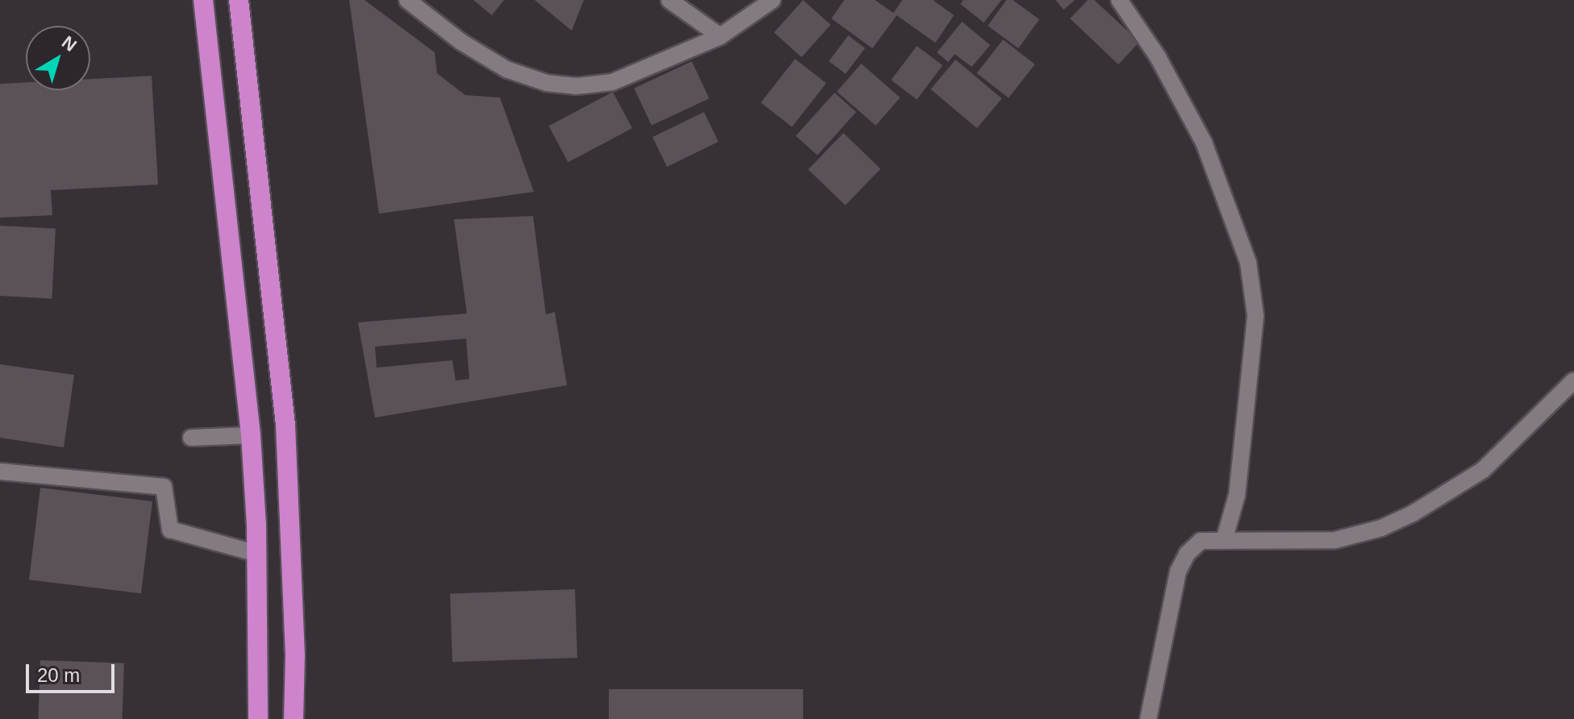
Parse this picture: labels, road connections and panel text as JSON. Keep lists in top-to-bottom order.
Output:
{
  "scale_bar": "20 m",
  "north": "top right"
}
